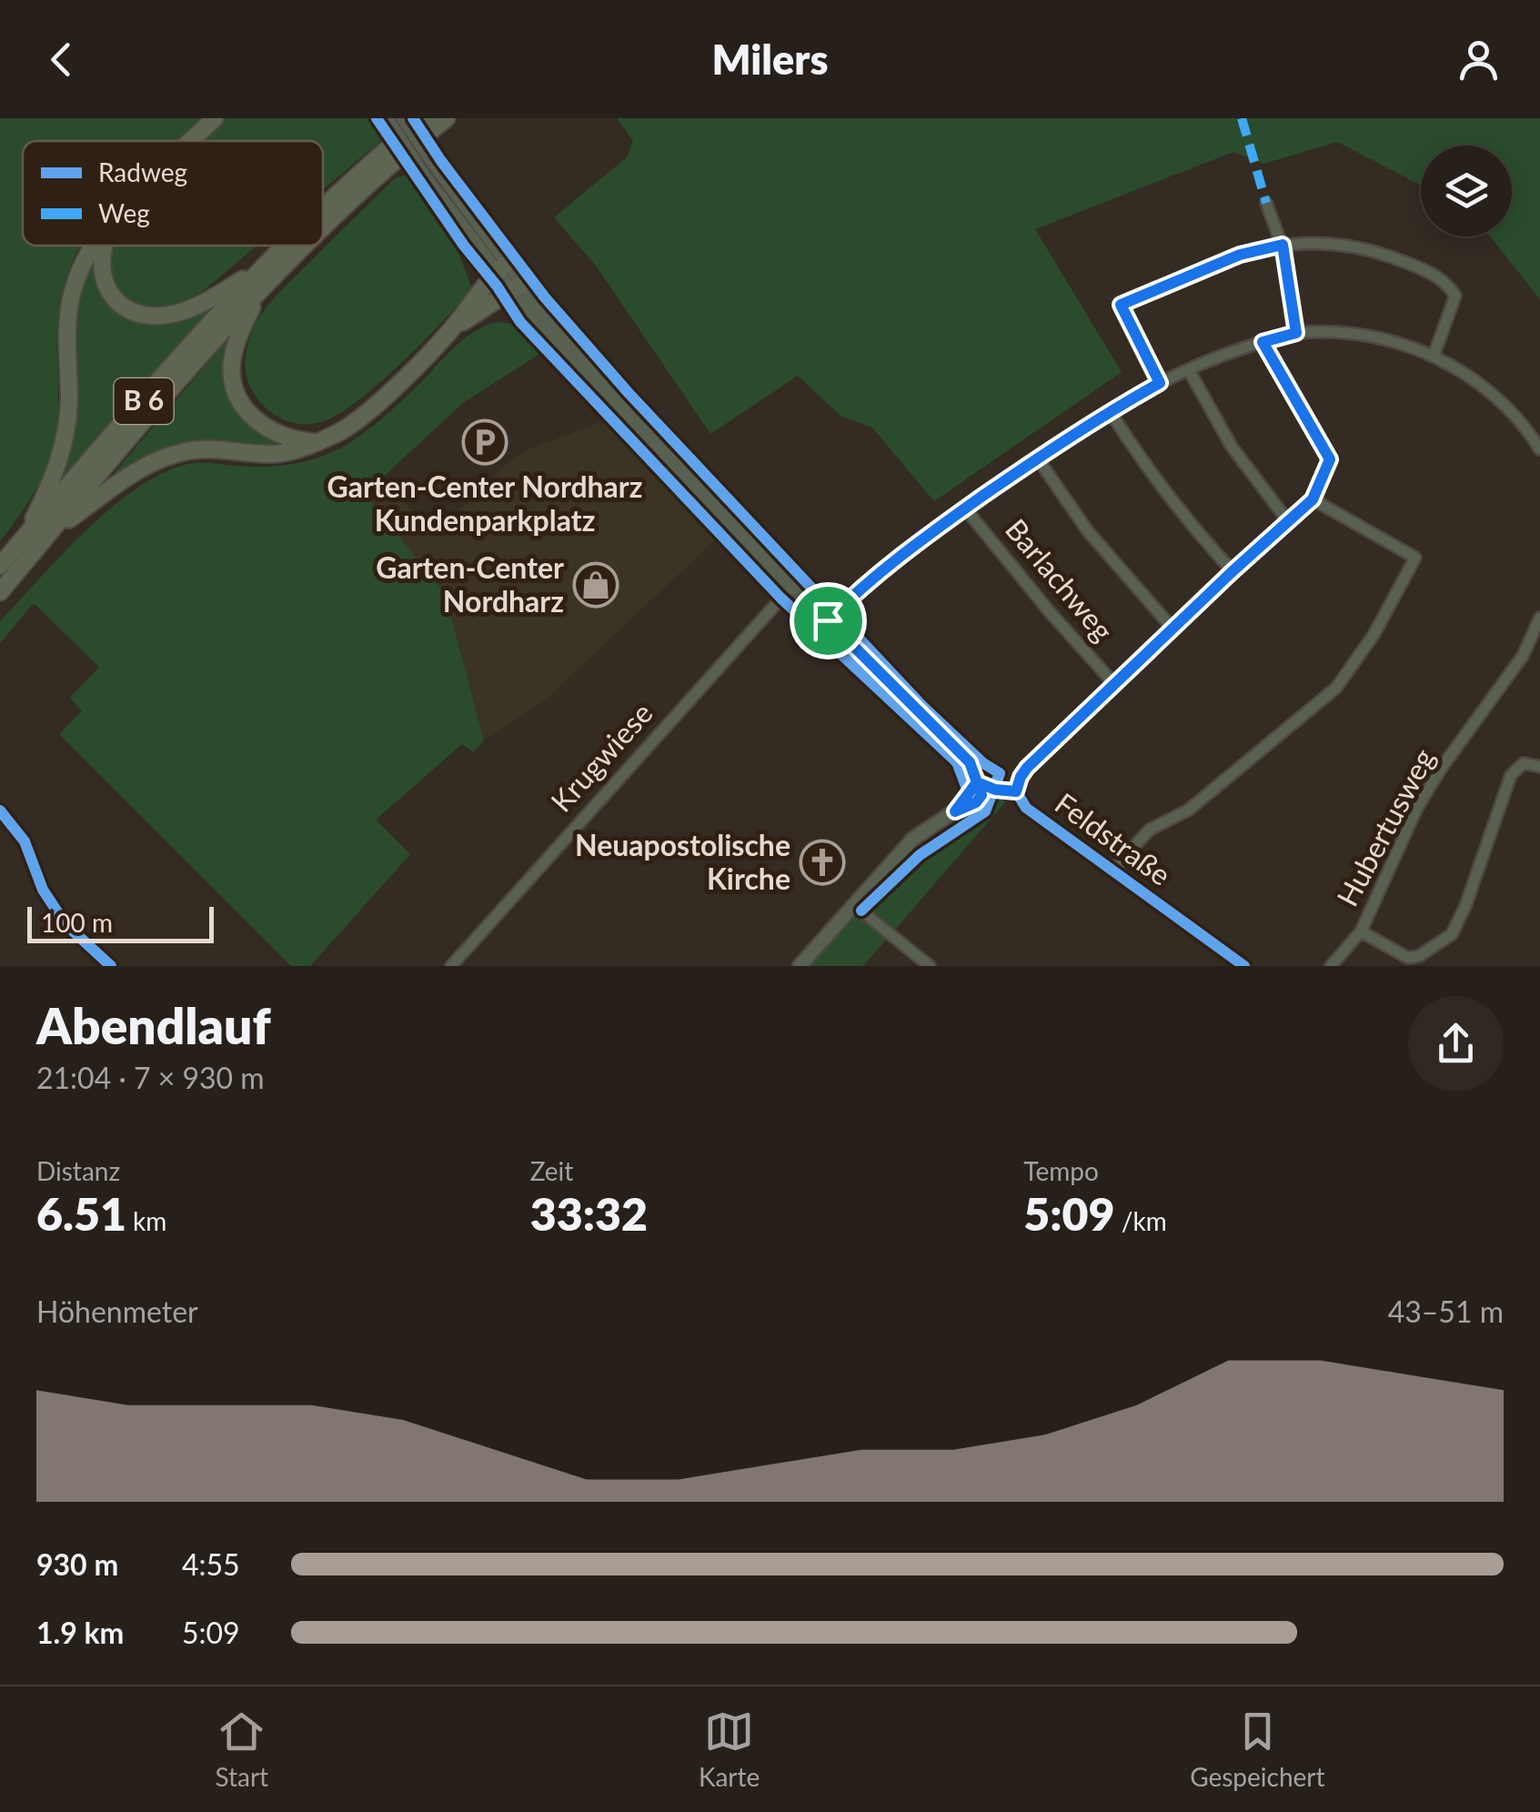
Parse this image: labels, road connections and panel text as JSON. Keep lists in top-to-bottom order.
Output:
{
  "streets": {
    "highway": ["B 6"],
    "street": [
      "Barlachweg",
      "Krugwiese",
      "Hubertusweg",
      "Feldstraße"
    ]
  },
  "places": {
    "parking": ["Garten-Center Nordharz Kundenparkplatz"],
    "shop": ["Garten-Center Nordharz"],
    "church": ["Neuapostolische Kirche"]
  },
  "legend": ["Radweg", "Weg"],
  "scale_bar": "100 m",
  "page": {
    "header": "Milers",
    "scale": "100 m",
    "heading": ["Abendlauf", "21:04 · 7 × 930 m"],
    "stats": [
      ["Distanz", "6.51 km"],
      ["Zeit", "33:32"],
      ["Tempo", "5:09 /km"]
    ],
    "chart": ["Höhenmeter", "43–51 m"],
    "list": [
      {
        "name": "930 m",
        "note": "4:55"
      },
      {
        "name": "1.9 km",
        "note": "5:09"
      }
    ],
    "tabs": ["Start", "Karte", "Gespeichert"]
  }
}
